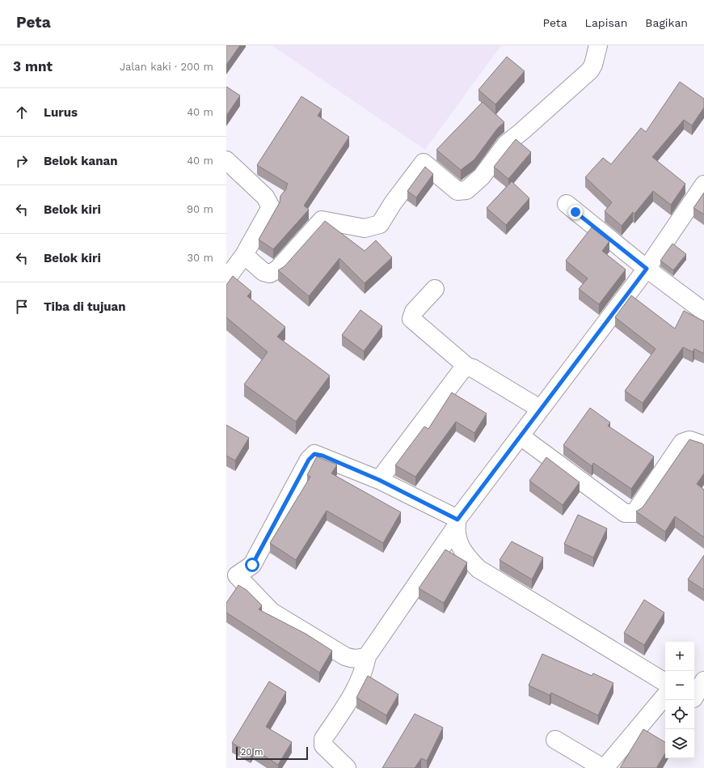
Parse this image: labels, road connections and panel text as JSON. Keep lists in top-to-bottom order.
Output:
{
  "scale_bar": "20 m",
  "page": {
    "header": "Peta",
    "nav": ["Peta", "Lapisan", "Bagikan"],
    "heading": ["3 mnt", "Jalan kaki · 200 m"],
    "list": [
      ["Lurus", "40 m"],
      ["Belok kanan", "40 m"],
      ["Belok kiri", "90 m"],
      ["Belok kiri", "30 m"],
      "Tiba di tujuan"
    ],
    "map_buttons": ["+", "−"],
    "scale": "20 m"
  }
}
